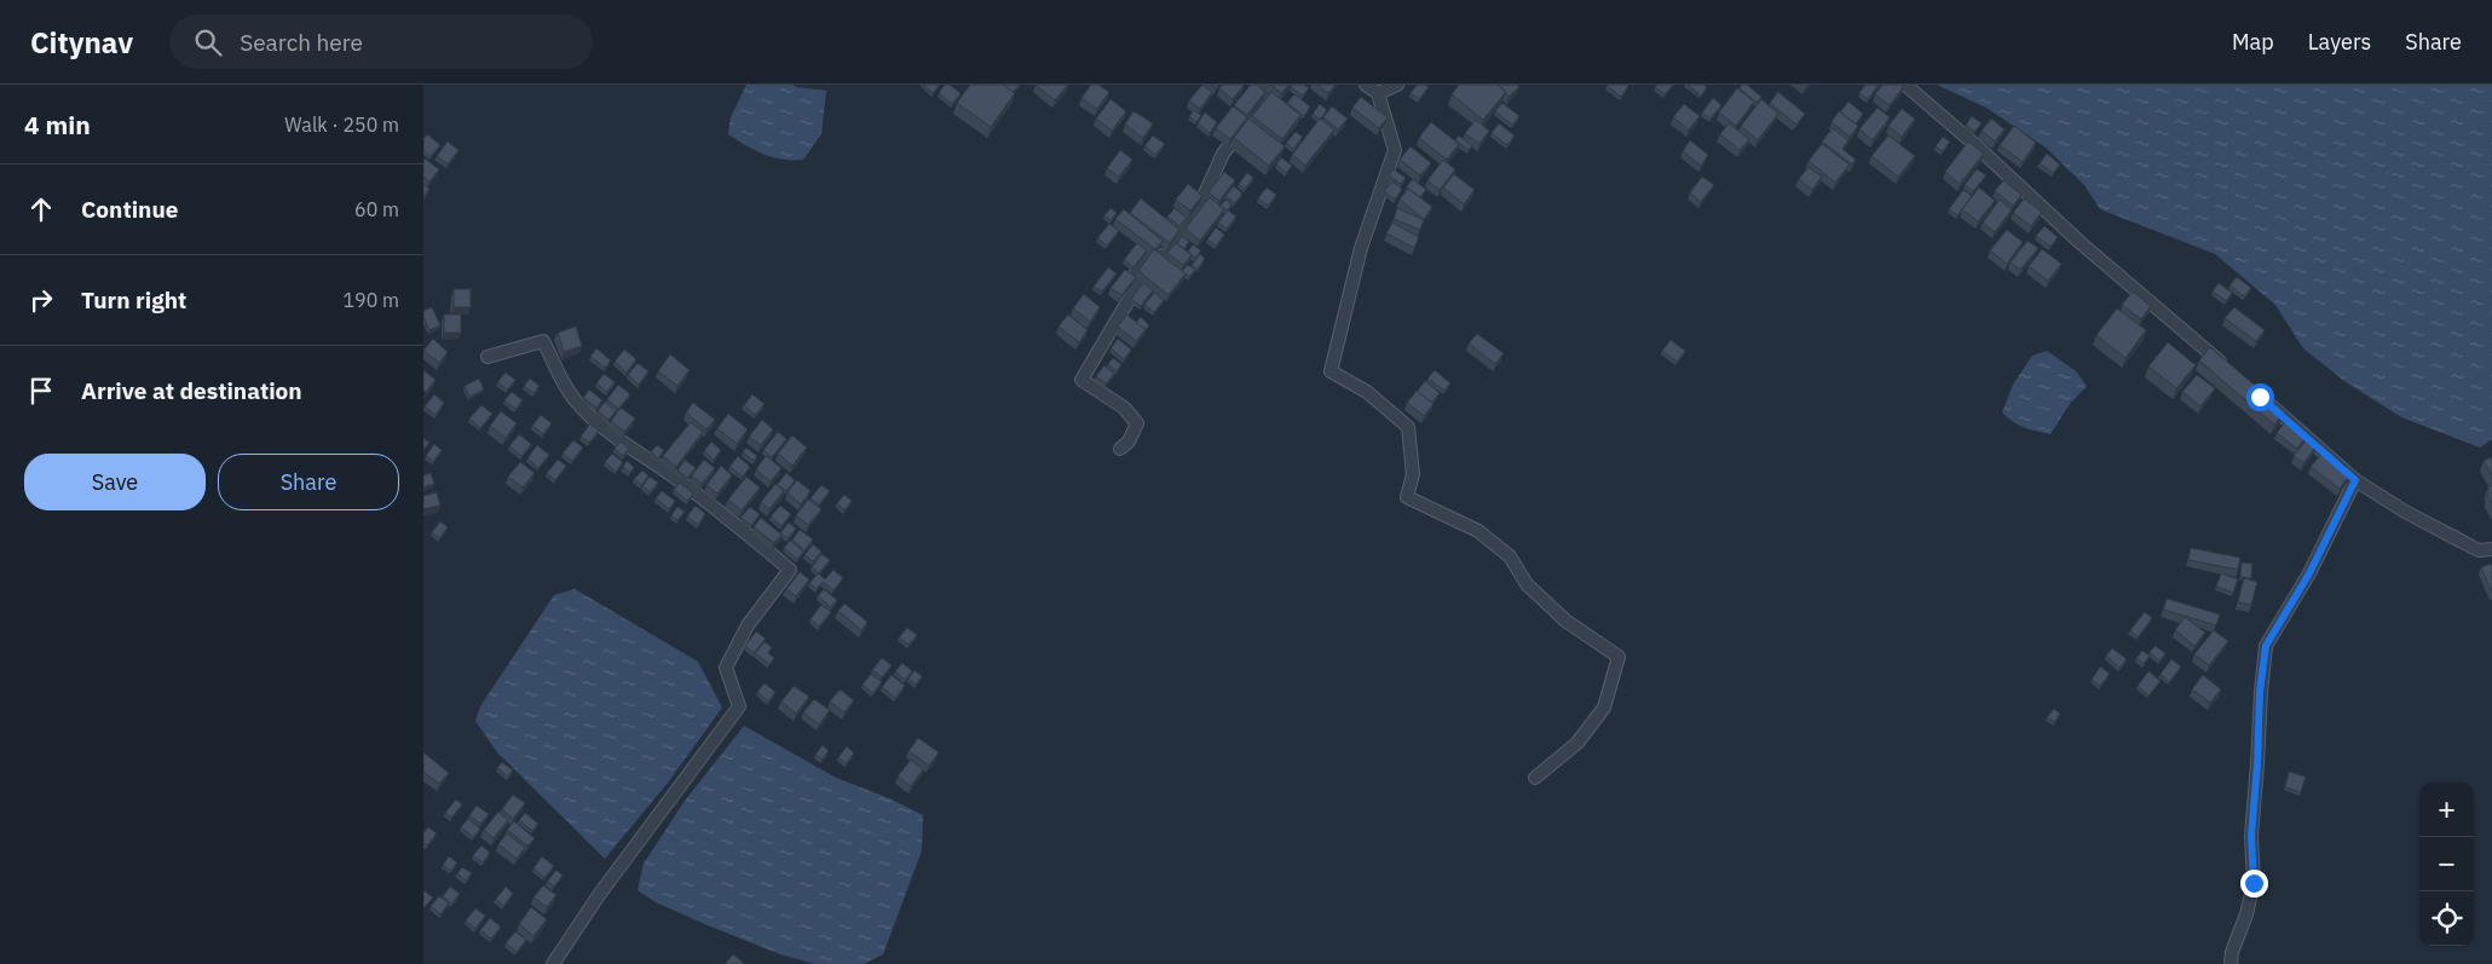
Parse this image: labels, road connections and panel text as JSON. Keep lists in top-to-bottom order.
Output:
{
  "page": {
    "header": "Citynav",
    "search": "Search here",
    "nav": ["Map", "Layers", "Share"],
    "heading": ["4 min", "Walk · 250 m"],
    "list": [
      ["Continue", "60 m"],
      ["Turn right", "190 m"],
      "Arrive at destination"
    ],
    "buttons": ["Save", "Share"],
    "map_buttons": ["+", "−"]
  }
}
